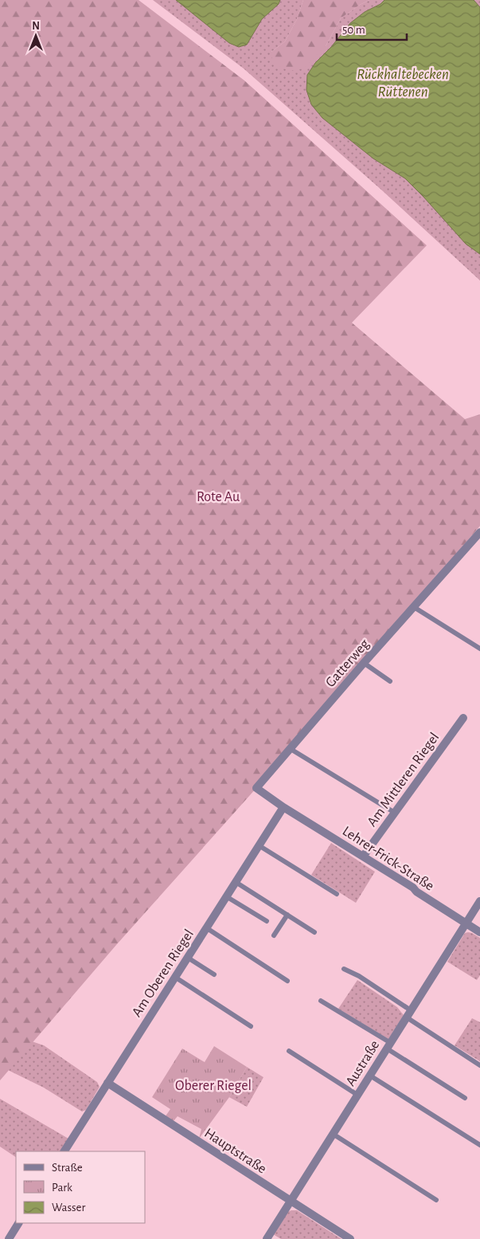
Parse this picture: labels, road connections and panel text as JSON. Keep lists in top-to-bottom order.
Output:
{
  "streets": {
    "street": [
      "Gatterweg",
      "Am Mittleren Riegel",
      "Lehrer-Frick-Straße",
      "Am Oberen Riegel",
      "Austraße",
      "Hauptstraße"
    ]
  },
  "crossings": [
    ["Gatterweg", "Lehrer-Frick-Straße"],
    ["Gatterweg", "Am Oberen Riegel"],
    ["Am Mittleren Riegel", "Lehrer-Frick-Straße"],
    ["Lehrer-Frick-Straße", "Am Oberen Riegel"],
    ["Lehrer-Frick-Straße", "Austraße"],
    ["Am Oberen Riegel", "Hauptstraße"],
    ["Austraße", "Hauptstraße"]
  ],
  "water": ["Rückhaltebecken Rüttenen"],
  "parks": ["Rote Au", "Oberer Riegel"],
  "legend": ["Straße", "Park", "Wasser"],
  "scale_bar": "50 m",
  "north": "top"
}
